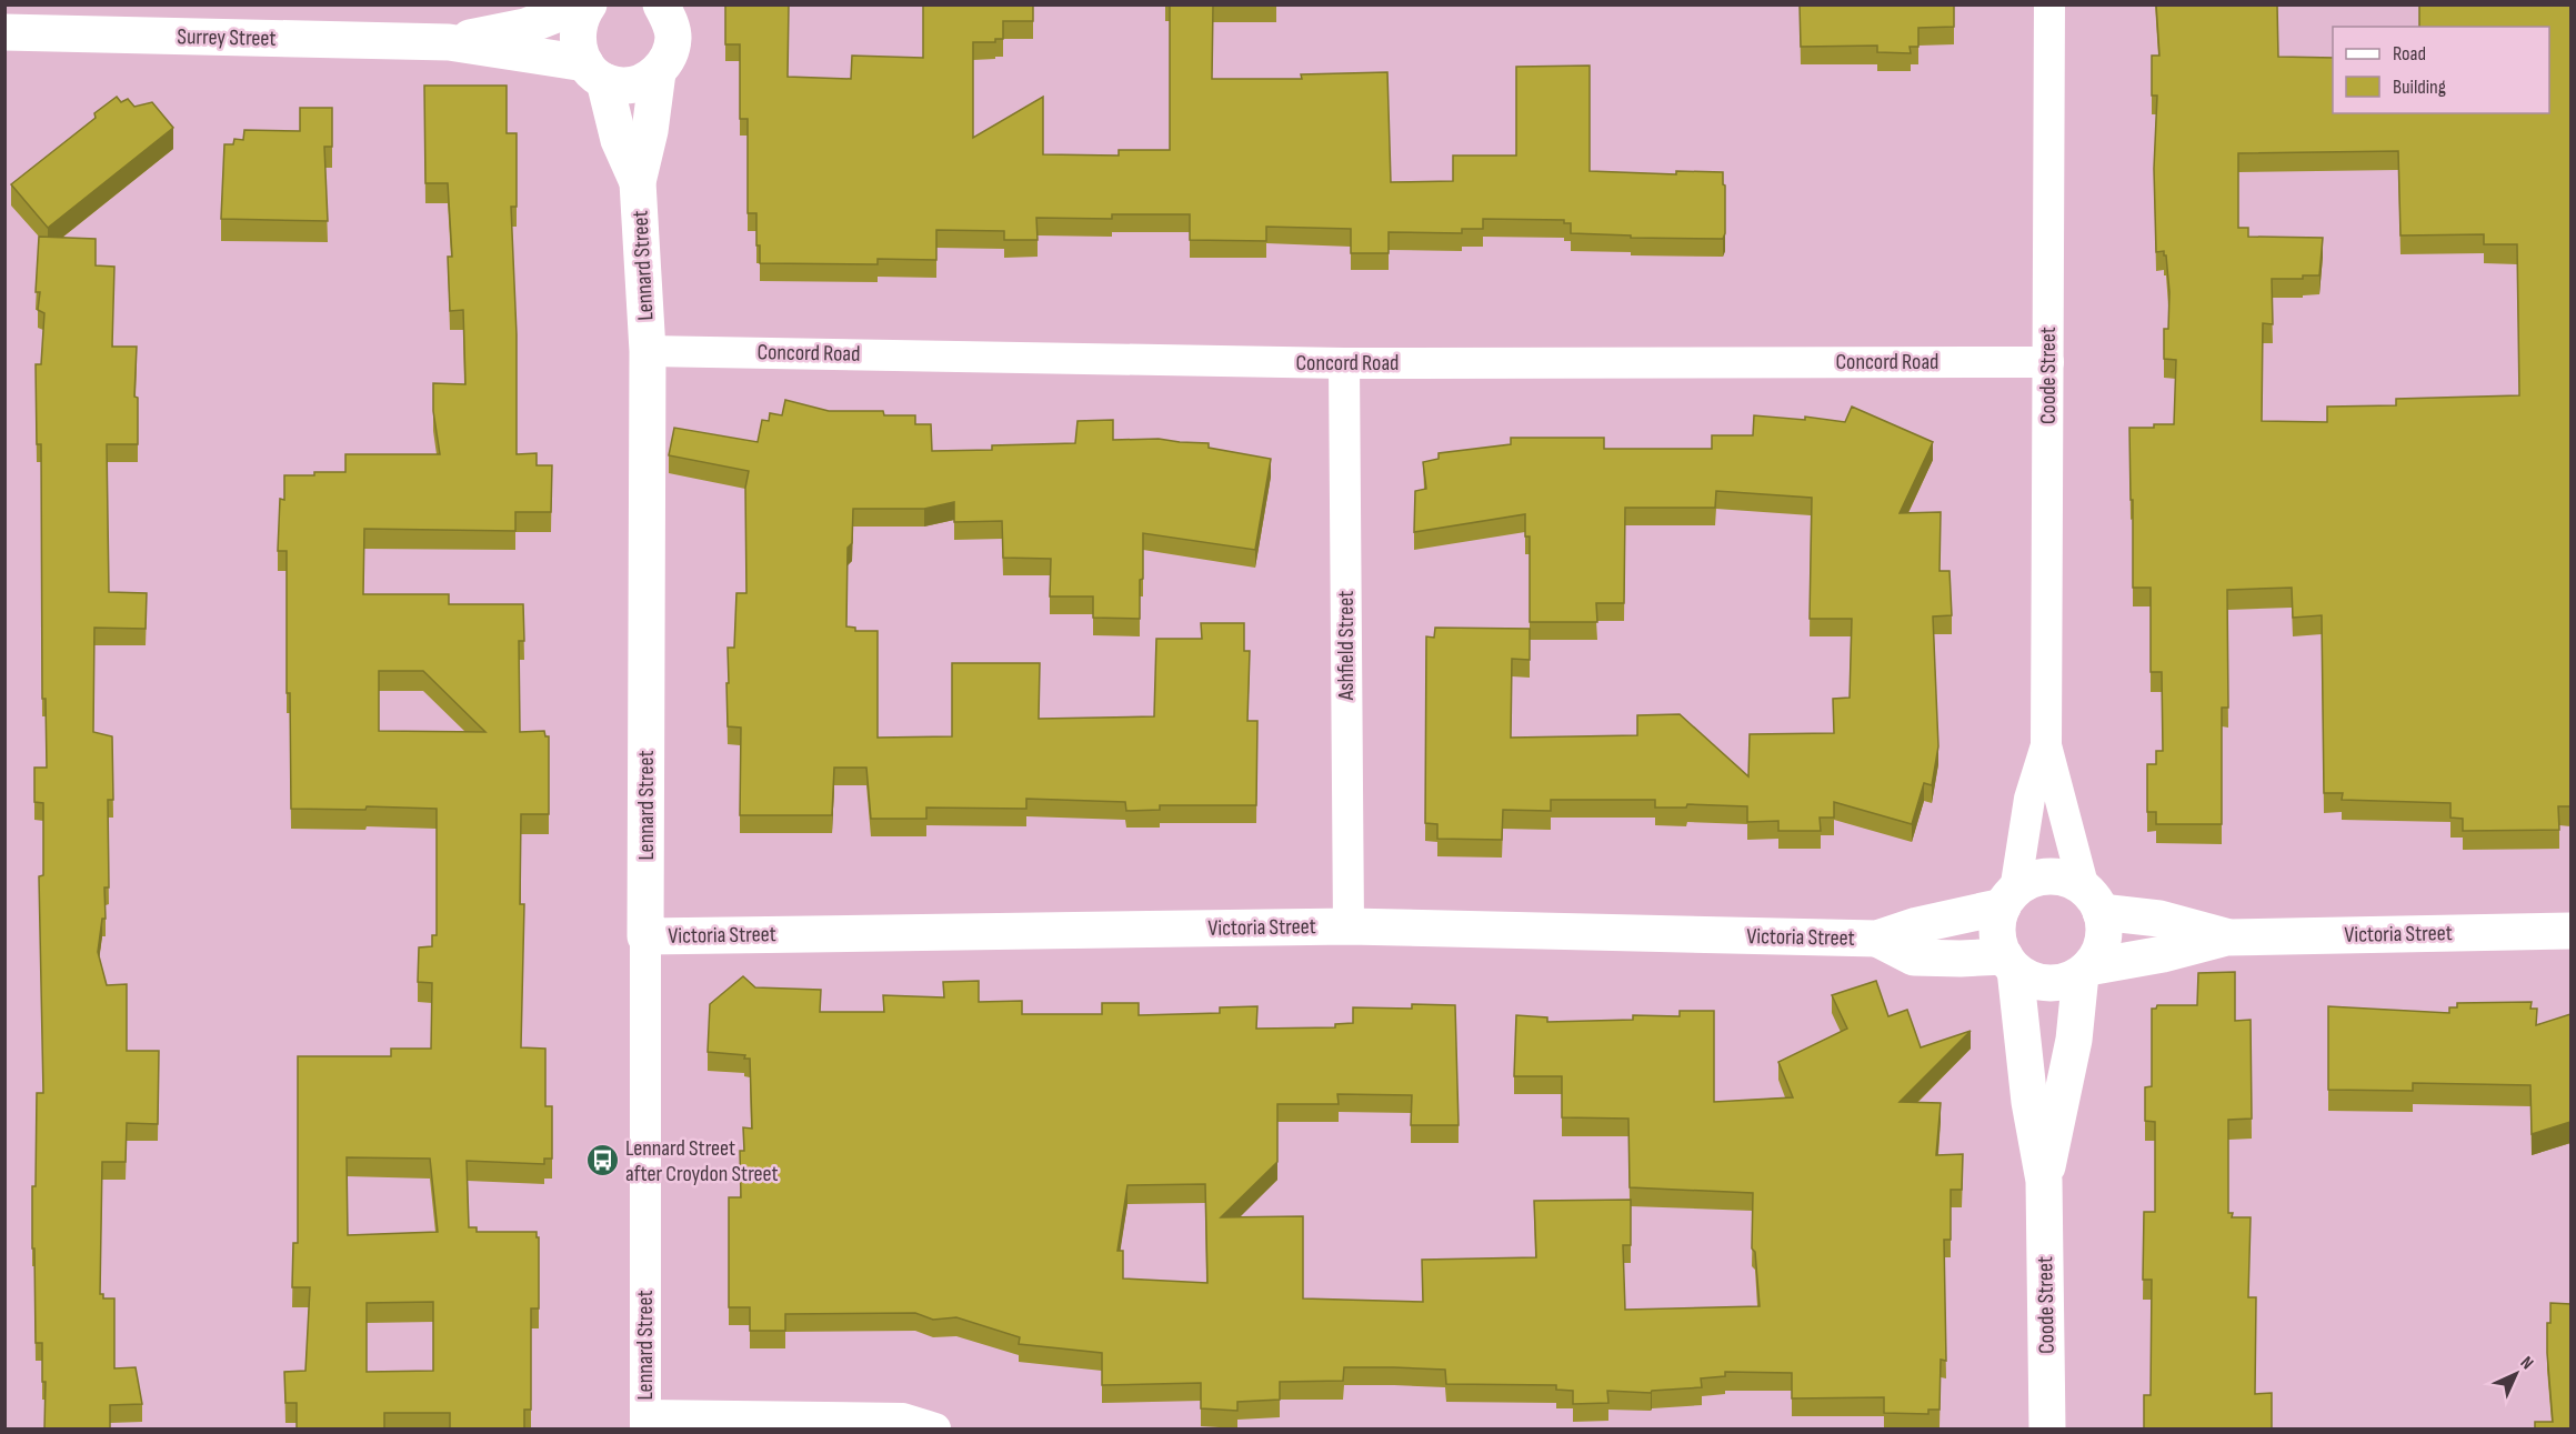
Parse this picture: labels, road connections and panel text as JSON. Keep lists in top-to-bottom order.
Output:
{
  "streets": {
    "street": [
      "Surrey Street",
      "Lennard Street",
      "Concord Road",
      "Coode Street",
      "Ashfield Street",
      "Victoria Street"
    ]
  },
  "crossings": [
    ["Surrey Street", "Lennard Street"],
    ["Lennard Street", "Concord Road"],
    ["Lennard Street", "Victoria Street"],
    ["Concord Road", "Coode Street"],
    ["Concord Road", "Ashfield Street"],
    ["Coode Street", "Victoria Street"],
    ["Ashfield Street", "Victoria Street"]
  ],
  "places": {
    "bus stop": ["Lennard Street after Croydon Street"]
  },
  "legend": ["Road", "Building"],
  "north": "top right"
}
